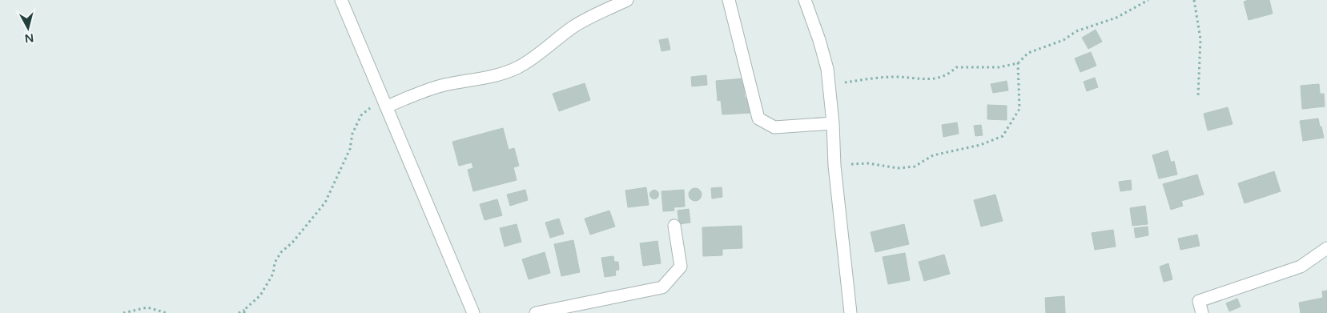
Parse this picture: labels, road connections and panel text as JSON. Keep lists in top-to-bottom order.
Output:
{
  "north": "bottom"
}
